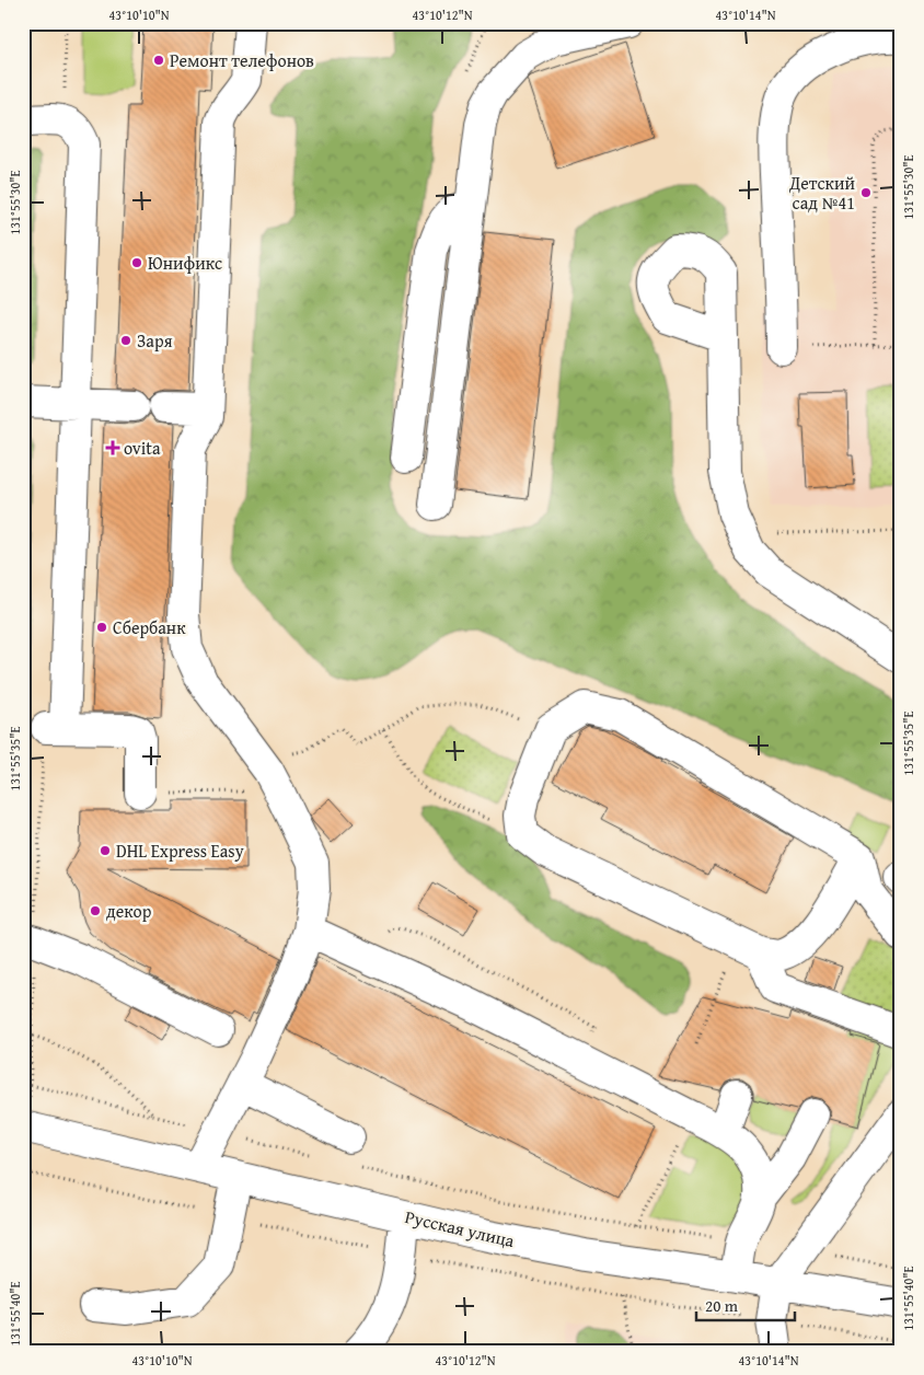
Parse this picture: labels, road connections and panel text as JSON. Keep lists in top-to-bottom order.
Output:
{
  "streets": {
    "street": ["Русская улица"]
  },
  "places": {
    "other": [
      "Ремонт телефонов",
      "Детский сад №41",
      "Юнификс",
      "Заря",
      "Сбербанк",
      "DHL Express Easy",
      "декор"
    ],
    "health": ["ovita"]
  },
  "scale_bar": "20 m",
  "coordinates": [
    "43°10'10\"N",
    "43°10'12\"N",
    "43°10'14\"N",
    "131°55'30\"E",
    "131°55'35\"E",
    "131°55'40\"E"
  ]
}
